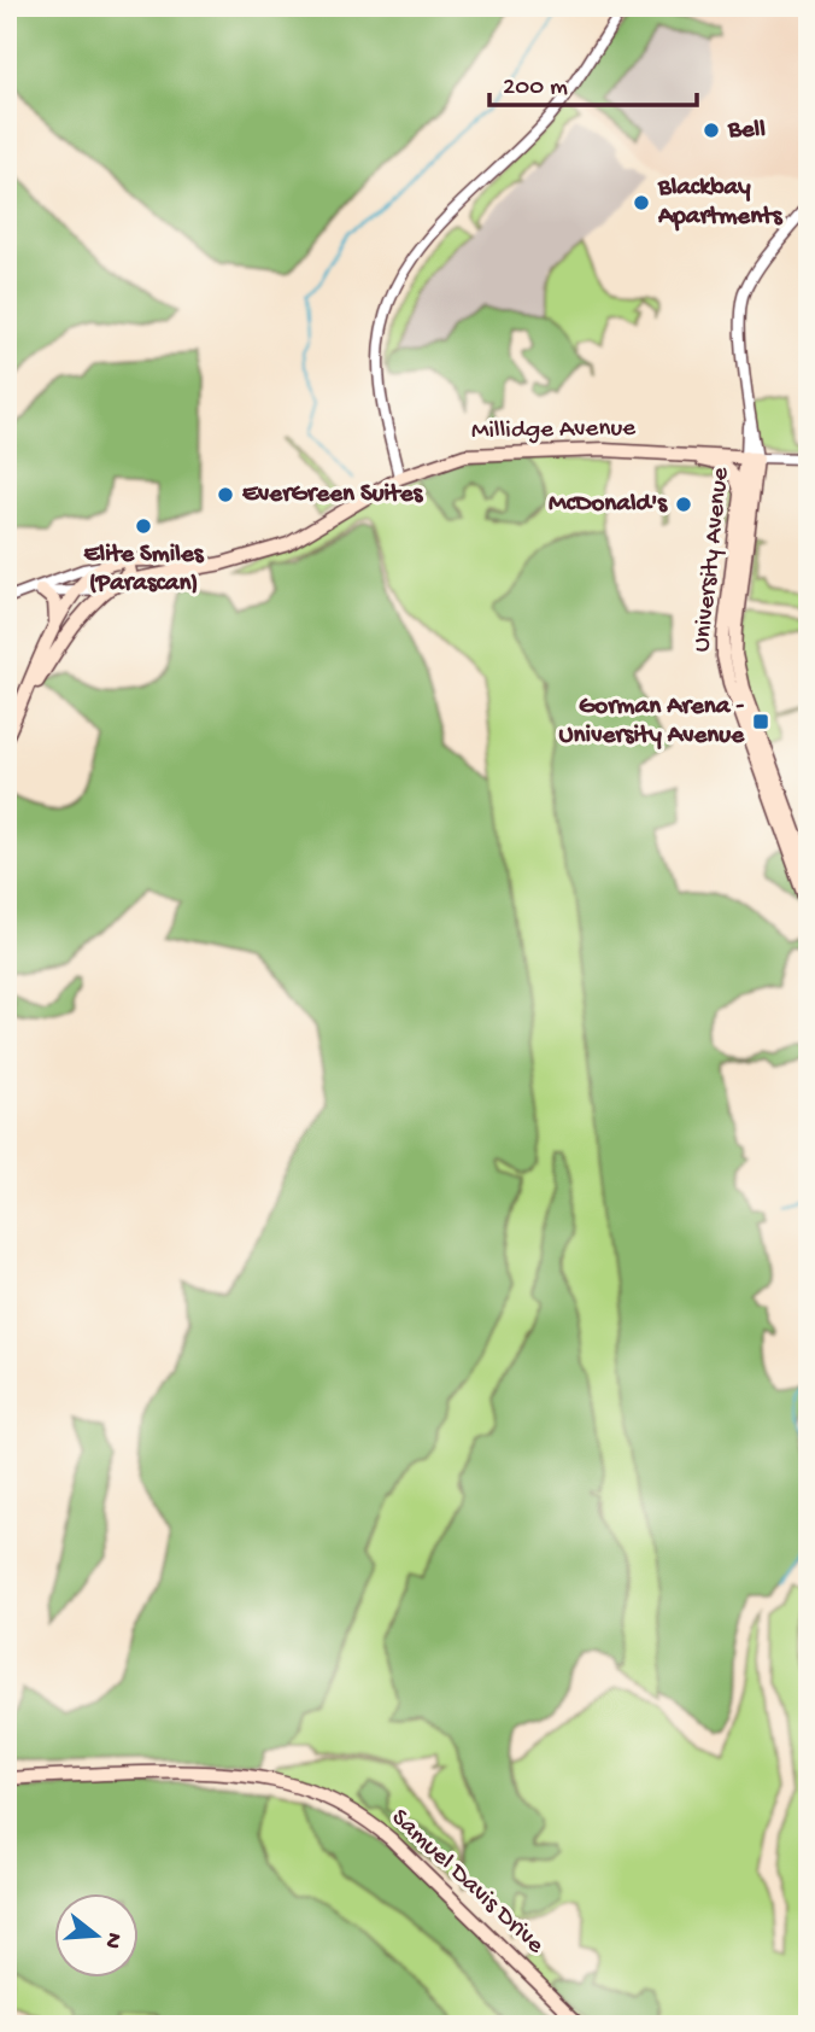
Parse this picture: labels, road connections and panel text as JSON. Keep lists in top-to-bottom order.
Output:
{
  "streets": {
    "main road": ["Millidge Avenue", "University Avenue", "Samuel Davis Drive"]
  },
  "crossings": [
    ["Millidge Avenue", "University Avenue"]
  ],
  "places": {
    "other": [
      "Bell",
      "Blackbay Apartments",
      "EverGreen Suites",
      "McDonald's",
      "Elite Smiles (Parascan)"
    ],
    "transit": ["Gorman Arena - University Avenue"]
  },
  "scale_bar": "200 m",
  "north": "right"
}
